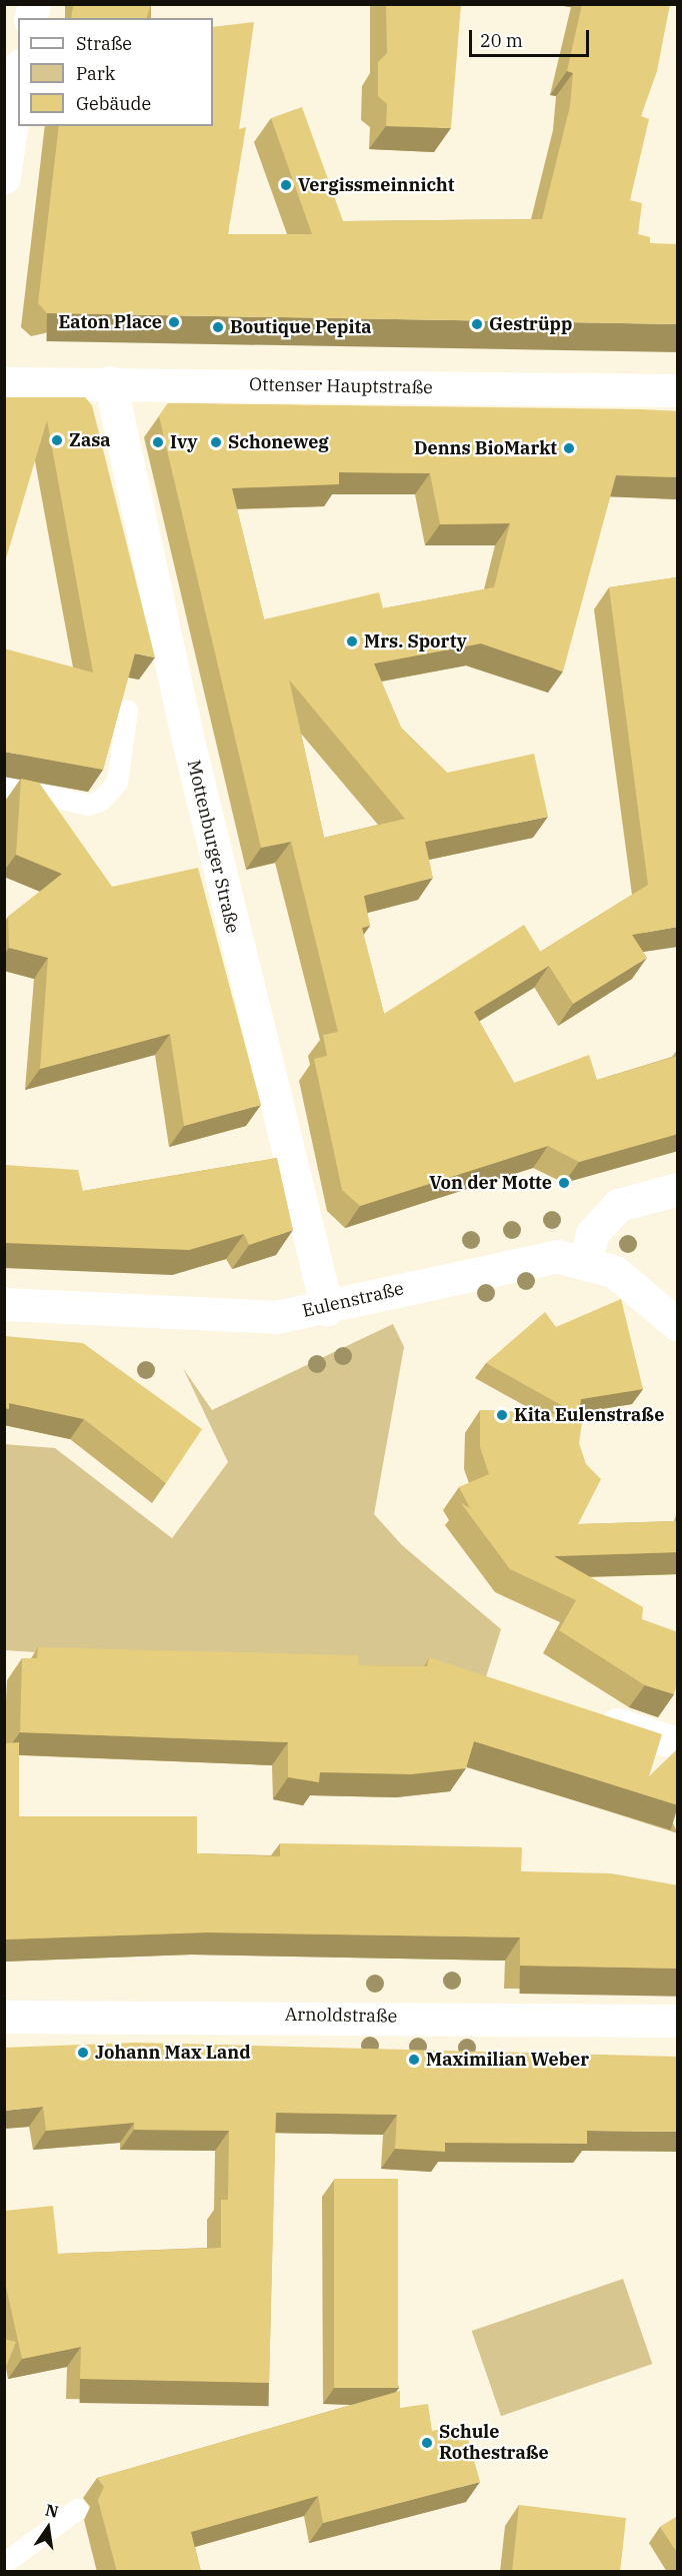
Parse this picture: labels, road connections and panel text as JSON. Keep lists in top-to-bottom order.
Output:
{
  "streets": {
    "street": [
      "Ottenser Hauptstraße",
      "Mottenburger Straße",
      "Eulenstraße",
      "Arnoldstraße"
    ]
  },
  "crossings": [
    ["Ottenser Hauptstraße", "Mottenburger Straße"],
    ["Mottenburger Straße", "Eulenstraße"]
  ],
  "places": [
    "Vergissmeinnicht",
    "Eaton Place",
    "Gestrüpp",
    "Boutique Pepita",
    "Zasa",
    "Ivy",
    "Schoneweg",
    "Denns BioMarkt",
    "Mrs. Sporty",
    "Von der Motte",
    "Kita Eulenstraße",
    "Johann Max Land",
    "Maximilian Weber",
    "Schule Rothestraße"
  ],
  "legend": ["Straße", "Park", "Gebäude"],
  "scale_bar": "20 m",
  "north": "top"
}
